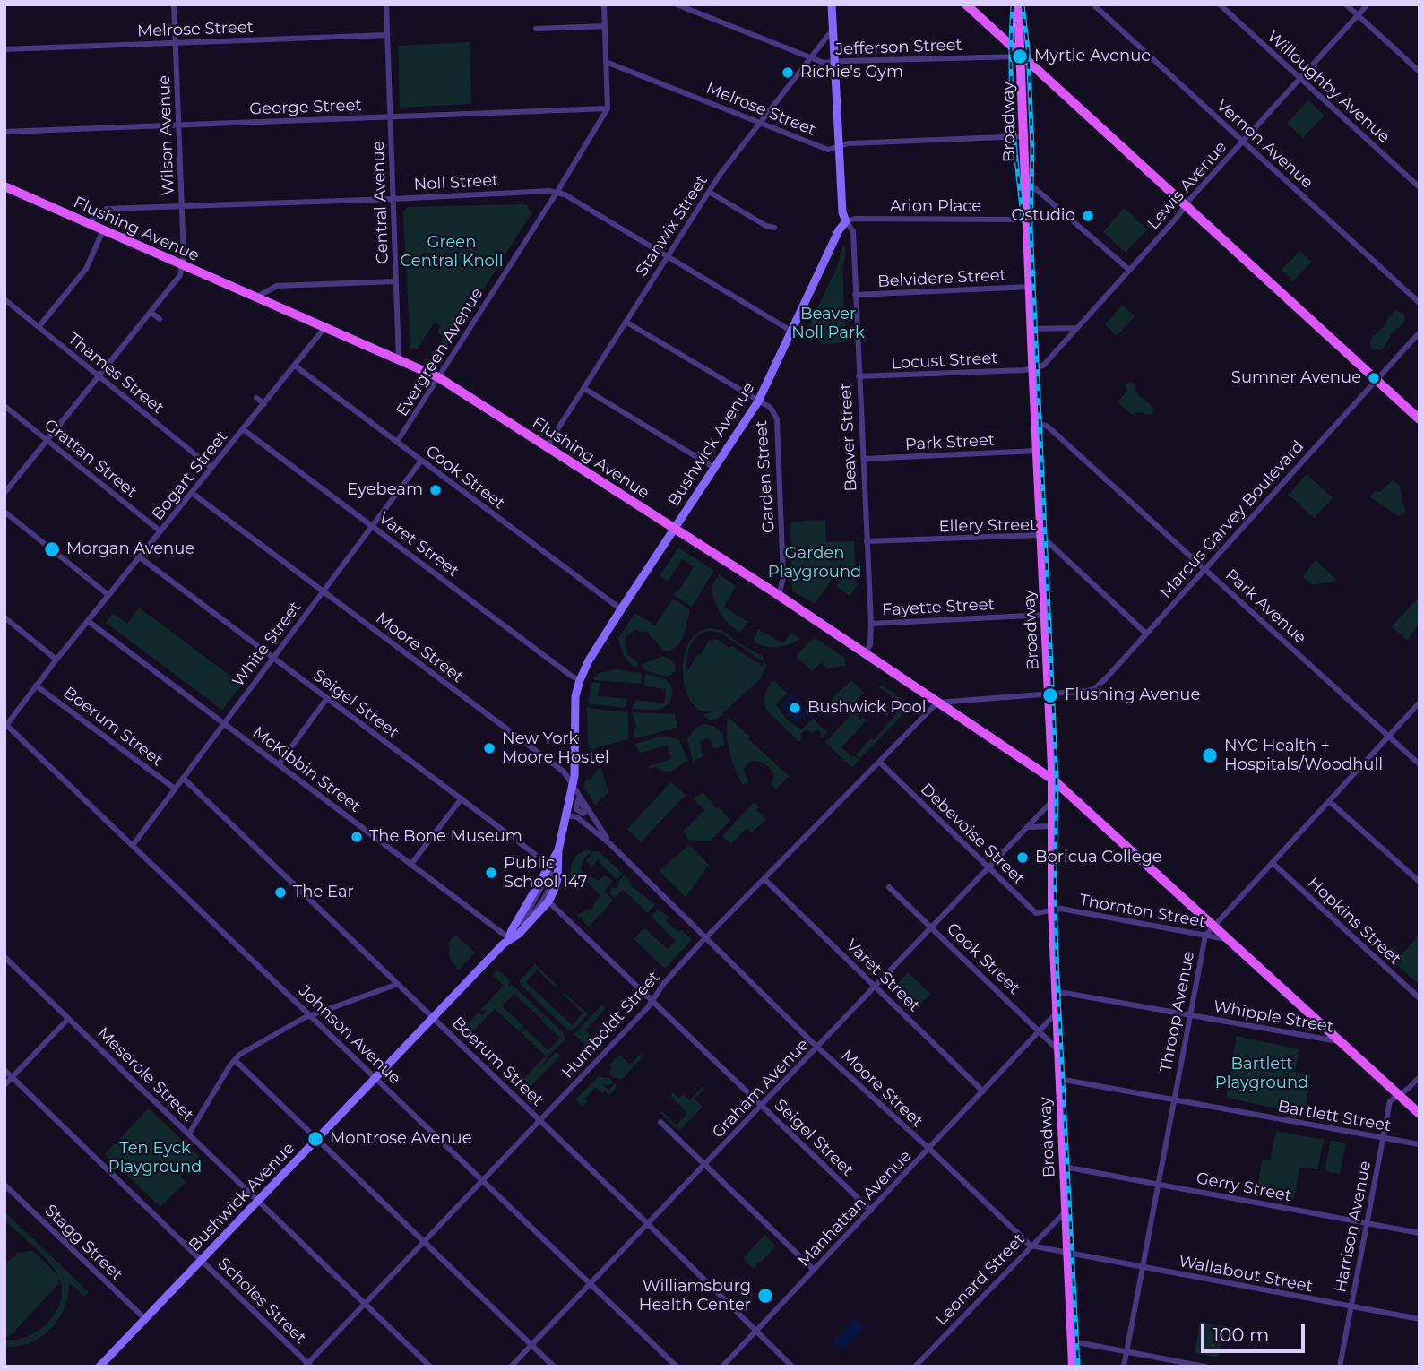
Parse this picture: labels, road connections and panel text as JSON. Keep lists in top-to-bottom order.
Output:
{
  "streets": {
    "main road": ["Broadway", "Flushing Avenue", "Bushwick Avenue"],
    "street": [
      "Melrose Street",
      "Jefferson Street",
      "Willoughby Avenue",
      "George Street",
      "Wilson Avenue",
      "Vernon Avenue",
      "Noll Street",
      "Lewis Avenue",
      "Central Avenue",
      "Arion Place",
      "Stanwix Street",
      "Belvidere Street",
      "Evergreen Avenue",
      "Locust Street",
      "Thames Street",
      "Beaver Street",
      "Park Street",
      "Grattan Street",
      "Bogart Street",
      "Garden Street",
      "Cook Street",
      "Marcus Garvey Boulevard",
      "Ellery Street",
      "Varet Street",
      "Park Avenue",
      "Fayette Street",
      "White Street",
      "Moore Street",
      "Seigel Street",
      "Boerum Street",
      "McKibbin Street",
      "Debevoise Street",
      "Thornton Street",
      "Hopkins Street",
      "Throop Avenue",
      "Whipple Street",
      "Humboldt Street",
      "Johnson Avenue",
      "Meserole Street",
      "Graham Avenue",
      "Bartlett Street",
      "Gerry Street",
      "Manhattan Avenue",
      "Harrison Avenue",
      "Stagg Street",
      "Wallabout Street",
      "Leonard Street",
      "Scholes Street"
    ]
  },
  "crossings": [
    ["Melrose Street", "Broadway"],
    ["Melrose Street", "Wilson Avenue"],
    ["Melrose Street", "Central Avenue"],
    ["Melrose Street", "Stanwix Street"],
    ["Jefferson Street", "Broadway"],
    ["Jefferson Street", "Stanwix Street"],
    ["Willoughby Avenue", "Lewis Avenue"],
    ["George Street", "Wilson Avenue"],
    ["George Street", "Central Avenue"],
    ["George Street", "Evergreen Avenue"],
    ["Broadway", "Lewis Avenue"],
    ["Broadway", "Arion Place"],
    ["Broadway", "Flushing Avenue"],
    ["Broadway", "Belvidere Street"],
    ["Broadway", "Locust Street"],
    ["Broadway", "Park Street"],
    ["Broadway", "Cook Street"],
    ["Broadway", "Marcus Garvey Boulevard"],
    ["Broadway", "Ellery Street"],
    ["Broadway", "Park Avenue"],
    ["Broadway", "Fayette Street"],
    ["Broadway", "Debevoise Street"],
    ["Broadway", "Thornton Street"],
    ["Broadway", "Whipple Street"],
    ["Broadway", "Graham Avenue"],
    ["Broadway", "Bartlett Street"],
    ["Broadway", "Gerry Street"],
    ["Broadway", "Manhattan Avenue"],
    ["Broadway", "Wallabout Street"],
    ["Broadway", "Leonard Street"],
    ["Wilson Avenue", "Noll Street"],
    ["Wilson Avenue", "Flushing Avenue"],
    ["Vernon Avenue", "Lewis Avenue"],
    ["Noll Street", "Central Avenue"],
    ["Noll Street", "Stanwix Street"],
    ["Noll Street", "Flushing Avenue"],
    ["Noll Street", "Evergreen Avenue"],
    ["Noll Street", "Bushwick Avenue"],
    ["Lewis Avenue", "Locust Street"],
    ["Central Avenue", "Flushing Avenue"],
    ["Arion Place", "Beaver Street"],
    ["Arion Place", "Bushwick Avenue"],
    ["Stanwix Street", "Flushing Avenue"],
    ["Stanwix Street", "Garden Street"],
    ["Flushing Avenue", "Evergreen Avenue"],
    ["Flushing Avenue", "Beaver Street"],
    ["Flushing Avenue", "Bushwick Avenue"],
    ["Flushing Avenue", "Bogart Street"],
    ["Flushing Avenue", "Garden Street"],
    ["Flushing Avenue", "Marcus Garvey Boulevard"],
    ["Flushing Avenue", "Thornton Street"],
    ["Flushing Avenue", "Throop Avenue"],
    ["Flushing Avenue", "Whipple Street"],
    ["Flushing Avenue", "Humboldt Street"],
    ["Flushing Avenue", "Harrison Avenue"],
    ["Belvidere Street", "Beaver Street"],
    ["Evergreen Avenue", "Cook Street"],
    ["Locust Street", "Beaver Street"],
    ["Thames Street", "Bogart Street"],
    ["Beaver Street", "Park Street"],
    ["Beaver Street", "Bushwick Avenue"],
    ["Beaver Street", "Ellery Street"],
    ["Beaver Street", "Fayette Street"],
    ["Bushwick Avenue", "Garden Street"],
    ["Bushwick Avenue", "Cook Street"],
    ["Bushwick Avenue", "Varet Street"],
    ["Bushwick Avenue", "Moore Street"],
    ["Bushwick Avenue", "Seigel Street"],
    ["Bushwick Avenue", "Boerum Street"],
    ["Bushwick Avenue", "McKibbin Street"],
    ["Bushwick Avenue", "Johnson Avenue"],
    ["Bushwick Avenue", "Meserole Street"],
    ["Bushwick Avenue", "Stagg Street"],
    ["Bushwick Avenue", "Scholes Street"],
    ["Grattan Street", "Bogart Street"],
    ["Bogart Street", "Cook Street"],
    ["Bogart Street", "Varet Street"],
    ["Bogart Street", "Moore Street"],
    ["Bogart Street", "Seigel Street"],
    ["Bogart Street", "Boerum Street"],
    ["Bogart Street", "McKibbin Street"],
    ["Bogart Street", "Johnson Avenue"],
    ["Cook Street", "White Street"],
    ["Cook Street", "Graham Avenue"],
    ["Cook Street", "Manhattan Avenue"],
    ["Marcus Garvey Boulevard", "Ellery Street"],
    ["Marcus Garvey Boulevard", "Park Avenue"],
    ["Marcus Garvey Boulevard", "Humboldt Street"],
    ["Varet Street", "White Street"],
    ["Varet Street", "Humboldt Street"],
    ["Varet Street", "Graham Avenue"],
    ["Varet Street", "Manhattan Avenue"],
    ["Park Avenue", "Throop Avenue"],
    ["White Street", "Moore Street"],
    ["White Street", "Seigel Street"],
    ["White Street", "Boerum Street"],
    ["White Street", "McKibbin Street"],
    ["White Street", "Johnson Avenue"],
    ["Moore Street", "Humboldt Street"],
    ["Moore Street", "Graham Avenue"],
    ["Moore Street", "Manhattan Avenue"],
    ["Moore Street", "Leonard Street"],
    ["Seigel Street", "Humboldt Street"],
    ["Seigel Street", "Graham Avenue"],
    ["Seigel Street", "Manhattan Avenue"],
    ["Boerum Street", "Humboldt Street"],
    ["Boerum Street", "Graham Avenue"],
    ["Boerum Street", "Manhattan Avenue"],
    ["Debevoise Street", "Thornton Street"],
    ["Debevoise Street", "Humboldt Street"],
    ["Debevoise Street", "Graham Avenue"],
    ["Thornton Street", "Throop Avenue"],
    ["Hopkins Street", "Throop Avenue"],
    ["Throop Avenue", "Whipple Street"],
    ["Throop Avenue", "Bartlett Street"],
    ["Throop Avenue", "Gerry Street"],
    ["Throop Avenue", "Wallabout Street"],
    ["Humboldt Street", "Johnson Avenue"],
    ["Humboldt Street", "Meserole Street"],
    ["Humboldt Street", "Scholes Street"],
    ["Johnson Avenue", "Graham Avenue"],
    ["Bartlett Street", "Harrison Avenue"],
    ["Gerry Street", "Harrison Avenue"],
    ["Harrison Avenue", "Wallabout Street"]
  ],
  "parks": [
    "Green Central Knoll",
    "Beaver Noll Park",
    "Garden Playground",
    "Bartlett Playground",
    "Ten Eyck Playground"
  ],
  "places": [
    "Myrtle Avenue",
    "Richie's Gym",
    "Ostudio",
    "Sumner Avenue",
    "Eyebeam",
    "Morgan Avenue",
    "Flushing Avenue",
    "Bushwick Pool",
    "New York Moore Hostel",
    "NYC Health + Hospitals/Woodhull",
    "The Bone Museum",
    "Boricua College",
    "Public School 147",
    "The Ear",
    "Montrose Avenue",
    "Williamsburg Health Center"
  ],
  "scale_bar": "100 m"
}
